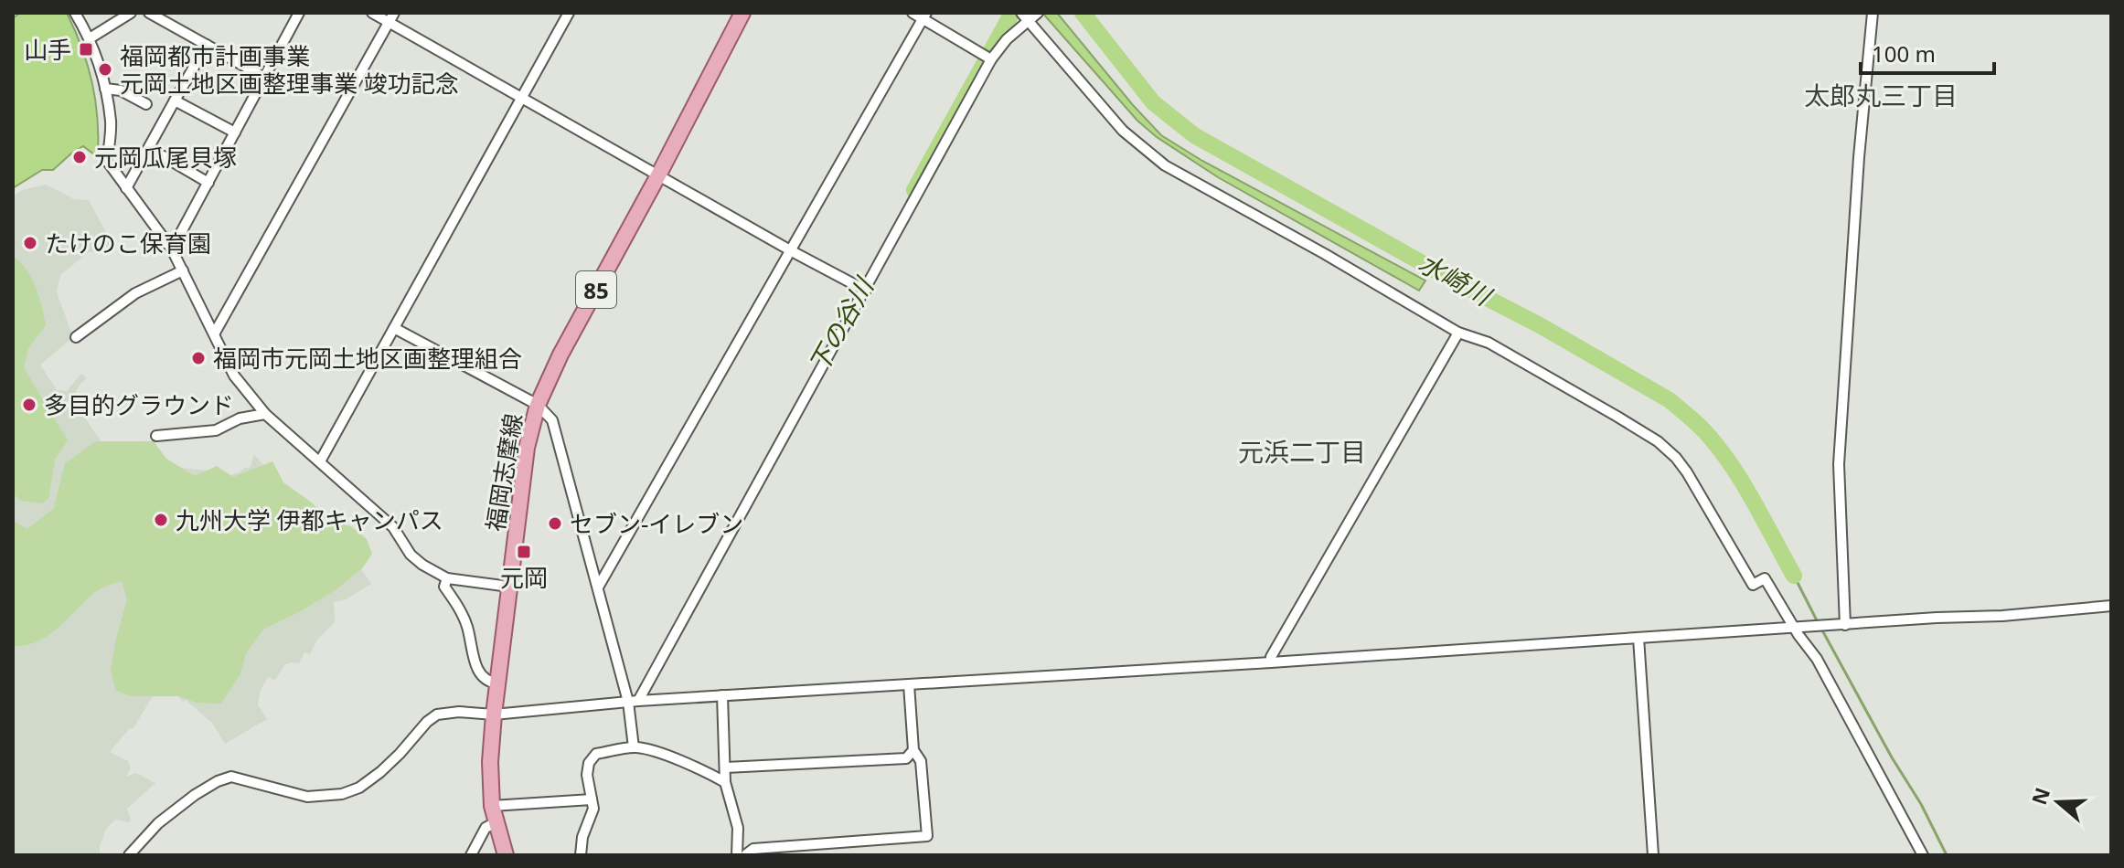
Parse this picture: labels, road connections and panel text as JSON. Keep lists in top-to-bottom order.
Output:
{
  "streets": {
    "main road": ["85", "福岡志摩線"]
  },
  "districts": ["太郎丸三丁目", "元浜二丁目"],
  "water": ["水崎川", "下の谷川"],
  "places": {
    "transit": ["山手", "元岡"],
    "other": [
      "福岡都市計画事業 元岡土地区画整理事業 竣功記念",
      "元岡瓜尾貝塚",
      "たけのこ保育園",
      "福岡市元岡土地区画整理組合",
      "多目的グラウンド",
      "九州大学 伊都キャンパス",
      "セブン-イレブン"
    ]
  },
  "scale_bar": "100 m",
  "north": "left"
}
